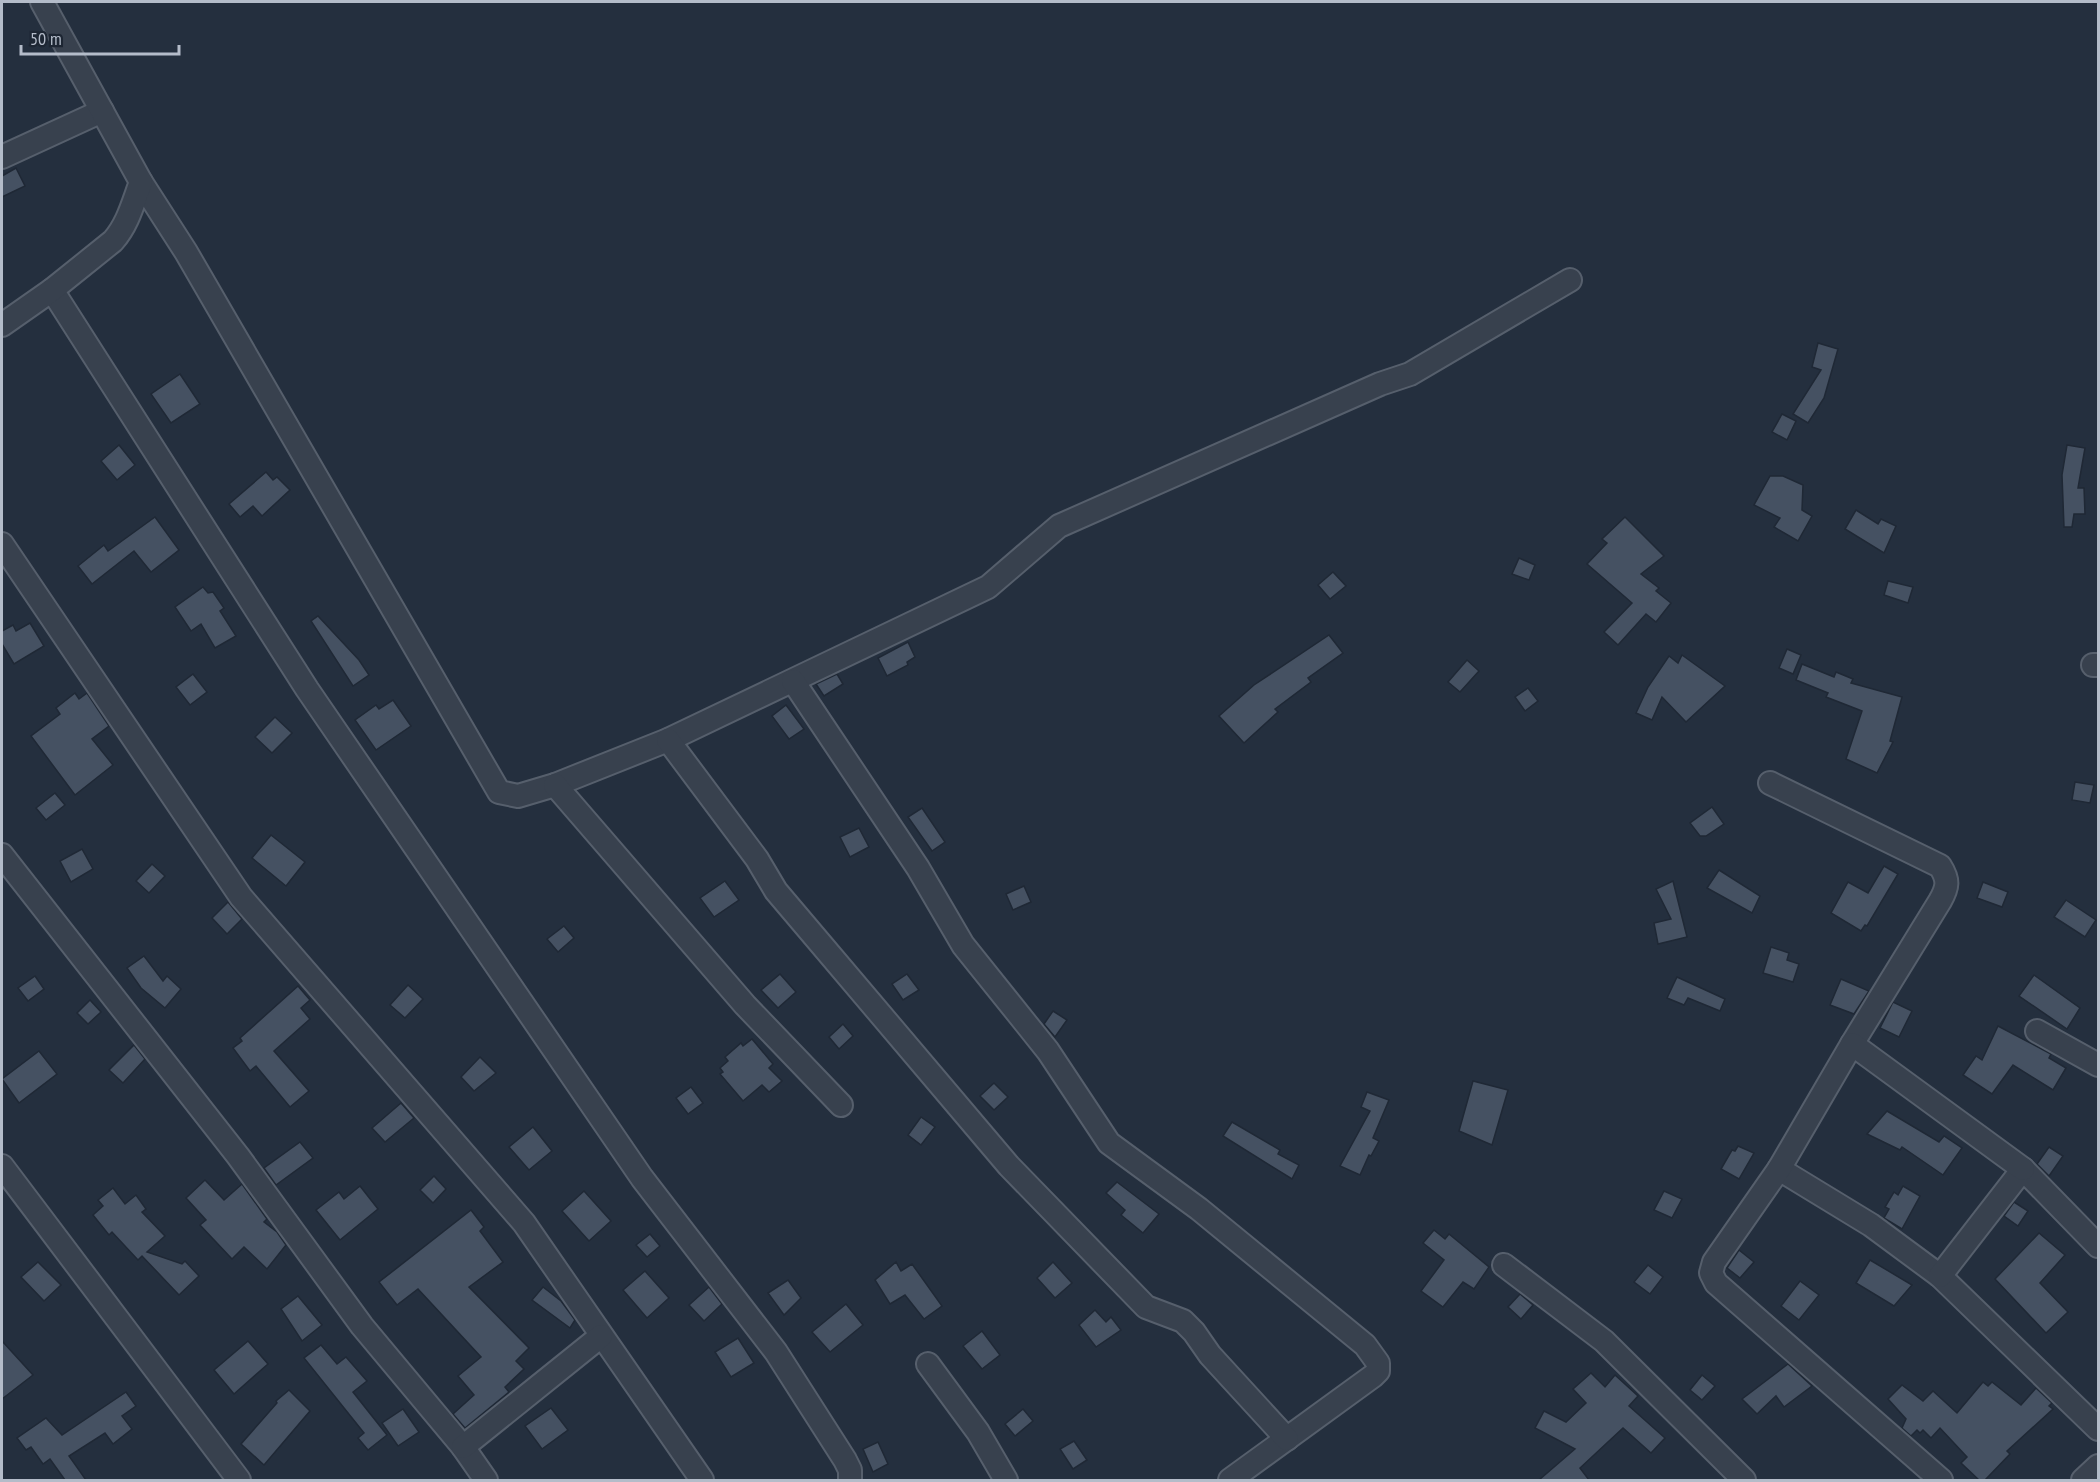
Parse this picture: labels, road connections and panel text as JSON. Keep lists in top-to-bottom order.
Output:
{
  "scale_bar": "50 m"
}
